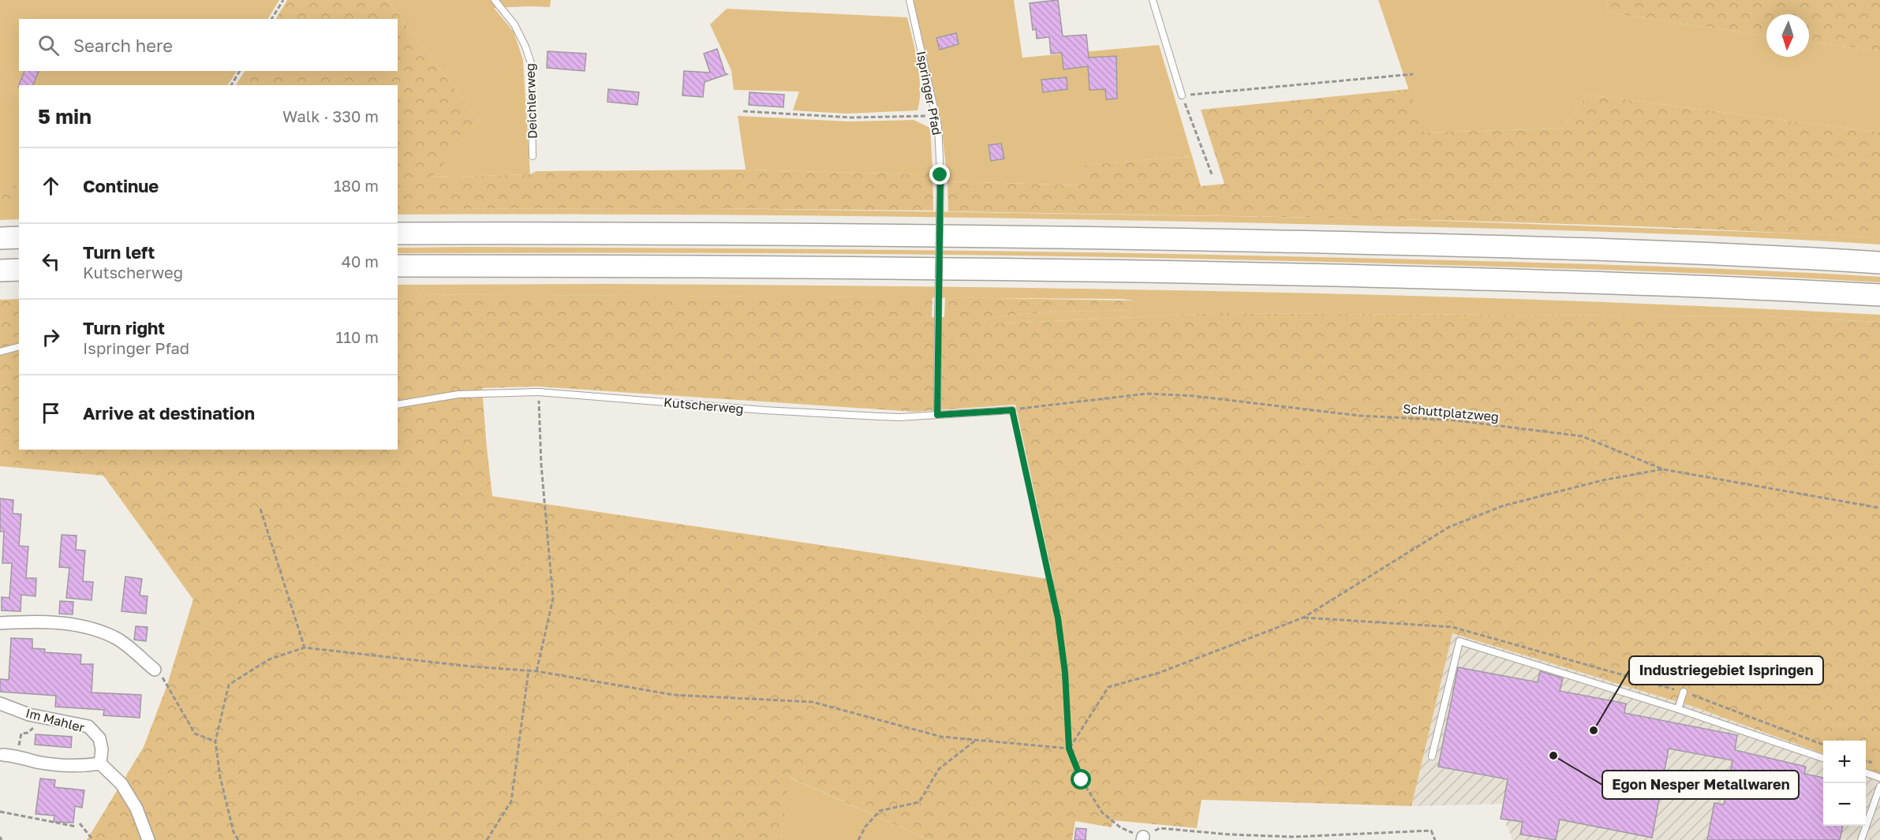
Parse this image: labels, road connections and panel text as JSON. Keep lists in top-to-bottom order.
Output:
{
  "streets": {
    "street": ["Im Mahler"],
    "lane": ["Ispringer Pfad", "Deichlerweg", "Kutscherweg"],
    "path": ["Schuttplatzweg"]
  },
  "crossings": [
    ["Ispringer Pfad", "Kutscherweg"],
    ["Kutscherweg", "Schuttplatzweg"]
  ],
  "places": ["Industriegebiet Ispringen", "Egon Nesper Metallwaren"],
  "north": "bottom",
  "page": {
    "search": "Search here",
    "heading": ["5 min", "Walk · 330 m"],
    "list": [
      ["Continue", "180 m"],
      ["Turn left", "Kutscherweg", "40 m"],
      ["Turn right", "Ispringer Pfad", "110 m"],
      "Arrive at destination"
    ],
    "map_buttons": ["+", "−"]
  }
}
